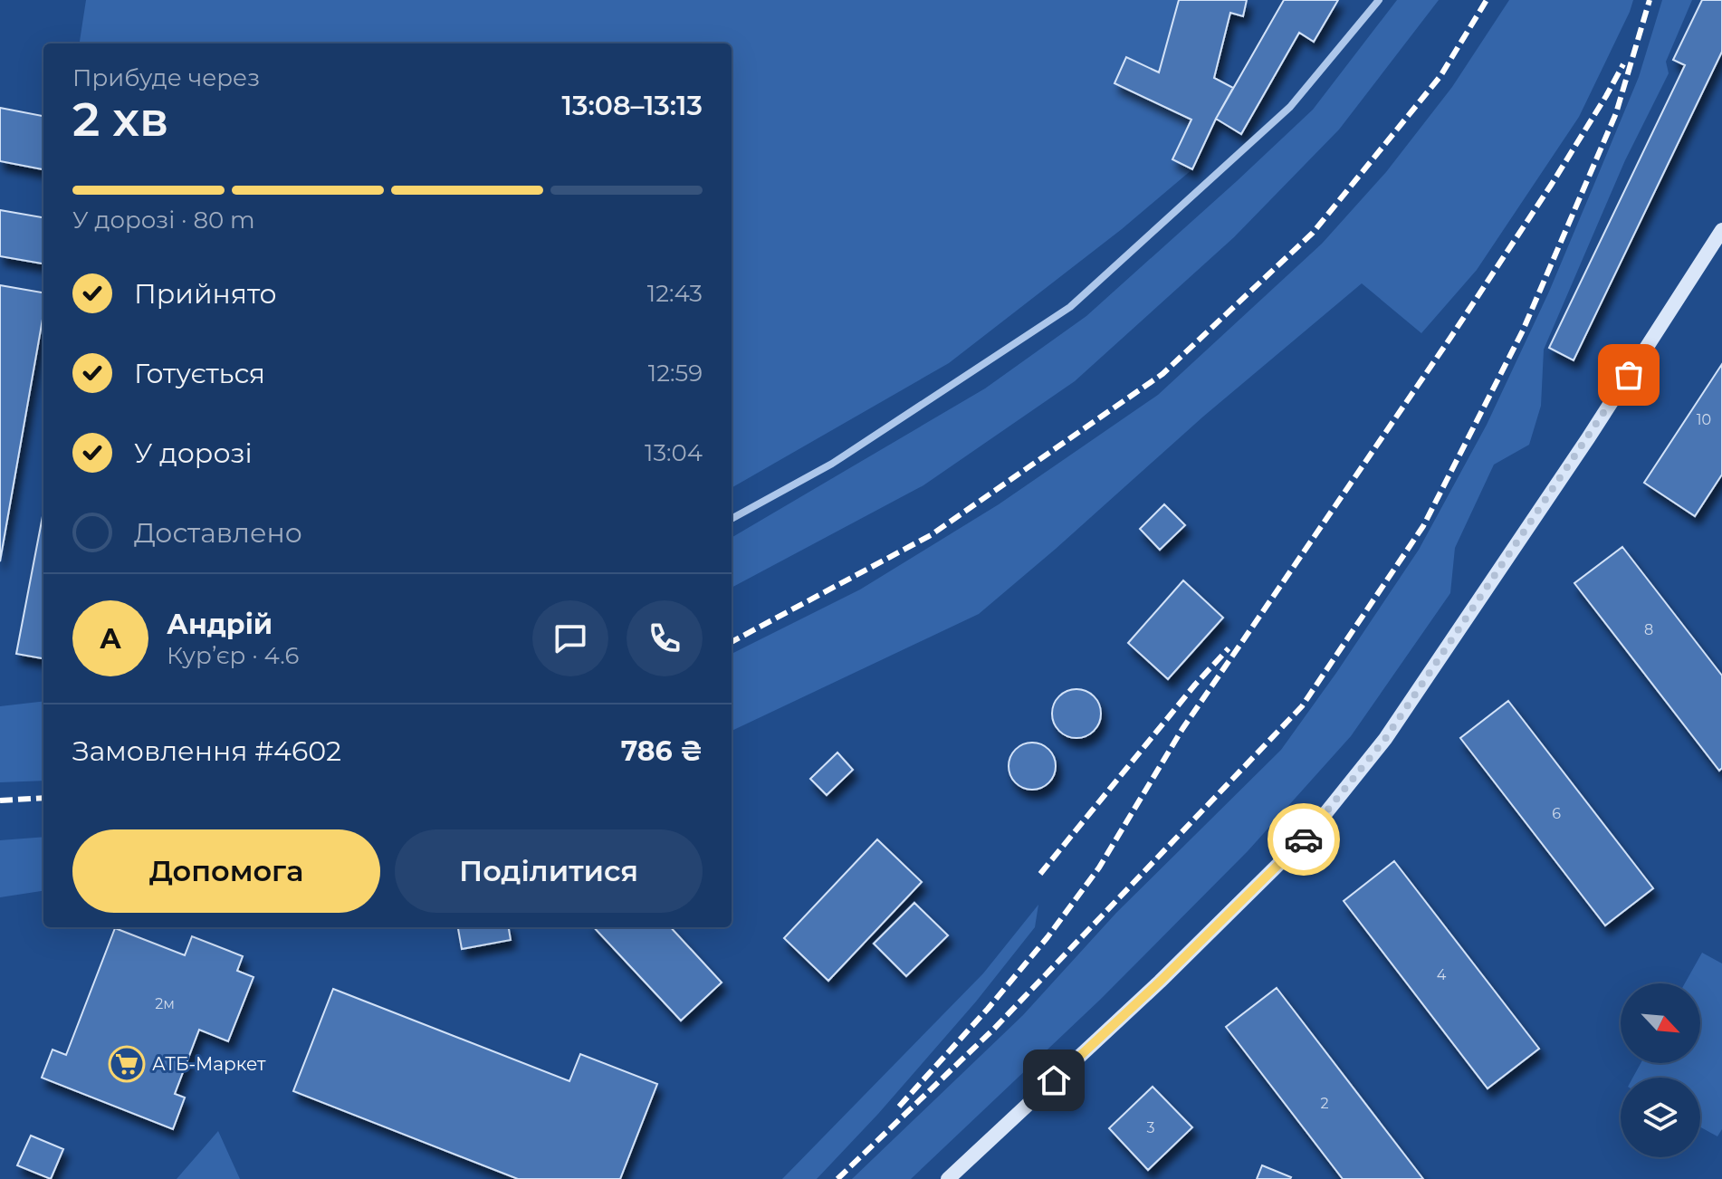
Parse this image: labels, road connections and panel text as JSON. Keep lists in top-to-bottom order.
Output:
{
  "places": {
    "supermarket": ["АТБ-Маркет"]
  },
  "house_numbers": [
    "10",
    "8",
    "6",
    "4",
    "2м",
    "2",
    "3"
  ],
  "north": "bottom right",
  "page": {
    "heading": ["2 хв", "Прибуде через", "13:08–13:13"],
    "panel": [
      "Андрій",
      "Кур’єр · 4.6",
      "Замовлення #4602",
      "786 ₴"
    ],
    "bar": "У дорозі · 80 m",
    "list": [
      ["Прийнято", "12:43"],
      ["Готується", "12:59"],
      ["У дорозі", "13:04"],
      "Доставлено"
    ],
    "round": "А",
    "buttons": ["Допомога", "Поділитися"]
  }
}
